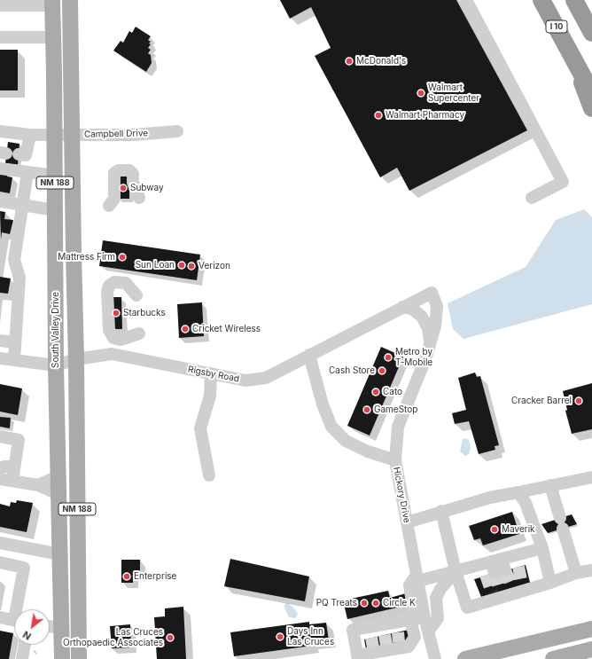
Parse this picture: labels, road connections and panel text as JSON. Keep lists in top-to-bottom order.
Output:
{
  "streets": {
    "highway": ["I 10"],
    "main road": ["NM 188", "South Valley Drive"],
    "street": ["Campbell Drive", "Rigsby Road", "Hickory Drive"]
  },
  "crossings": [
    ["Campbell Drive", "South Valley Drive"],
    ["South Valley Drive", "Rigsby Road"],
    ["Rigsby Road", "Hickory Drive"]
  ],
  "places": [
    "McDonald's",
    "Walmart Supercenter",
    "Walmart Pharmacy",
    "Subway",
    "Mattress Firm",
    "Sun Loan",
    "Verizon",
    "Starbucks",
    "Cricket Wireless",
    "Metro by T-Mobile",
    "Cash Store",
    "Cato",
    "Cracker Barrel",
    "GameStop",
    "Maverik",
    "Enterprise",
    "PQ Treats",
    "Circle K",
    "Days Inn Las Cruces",
    "Las Cruces Orthopaedic Associates"
  ],
  "north": "bottom left"
}
